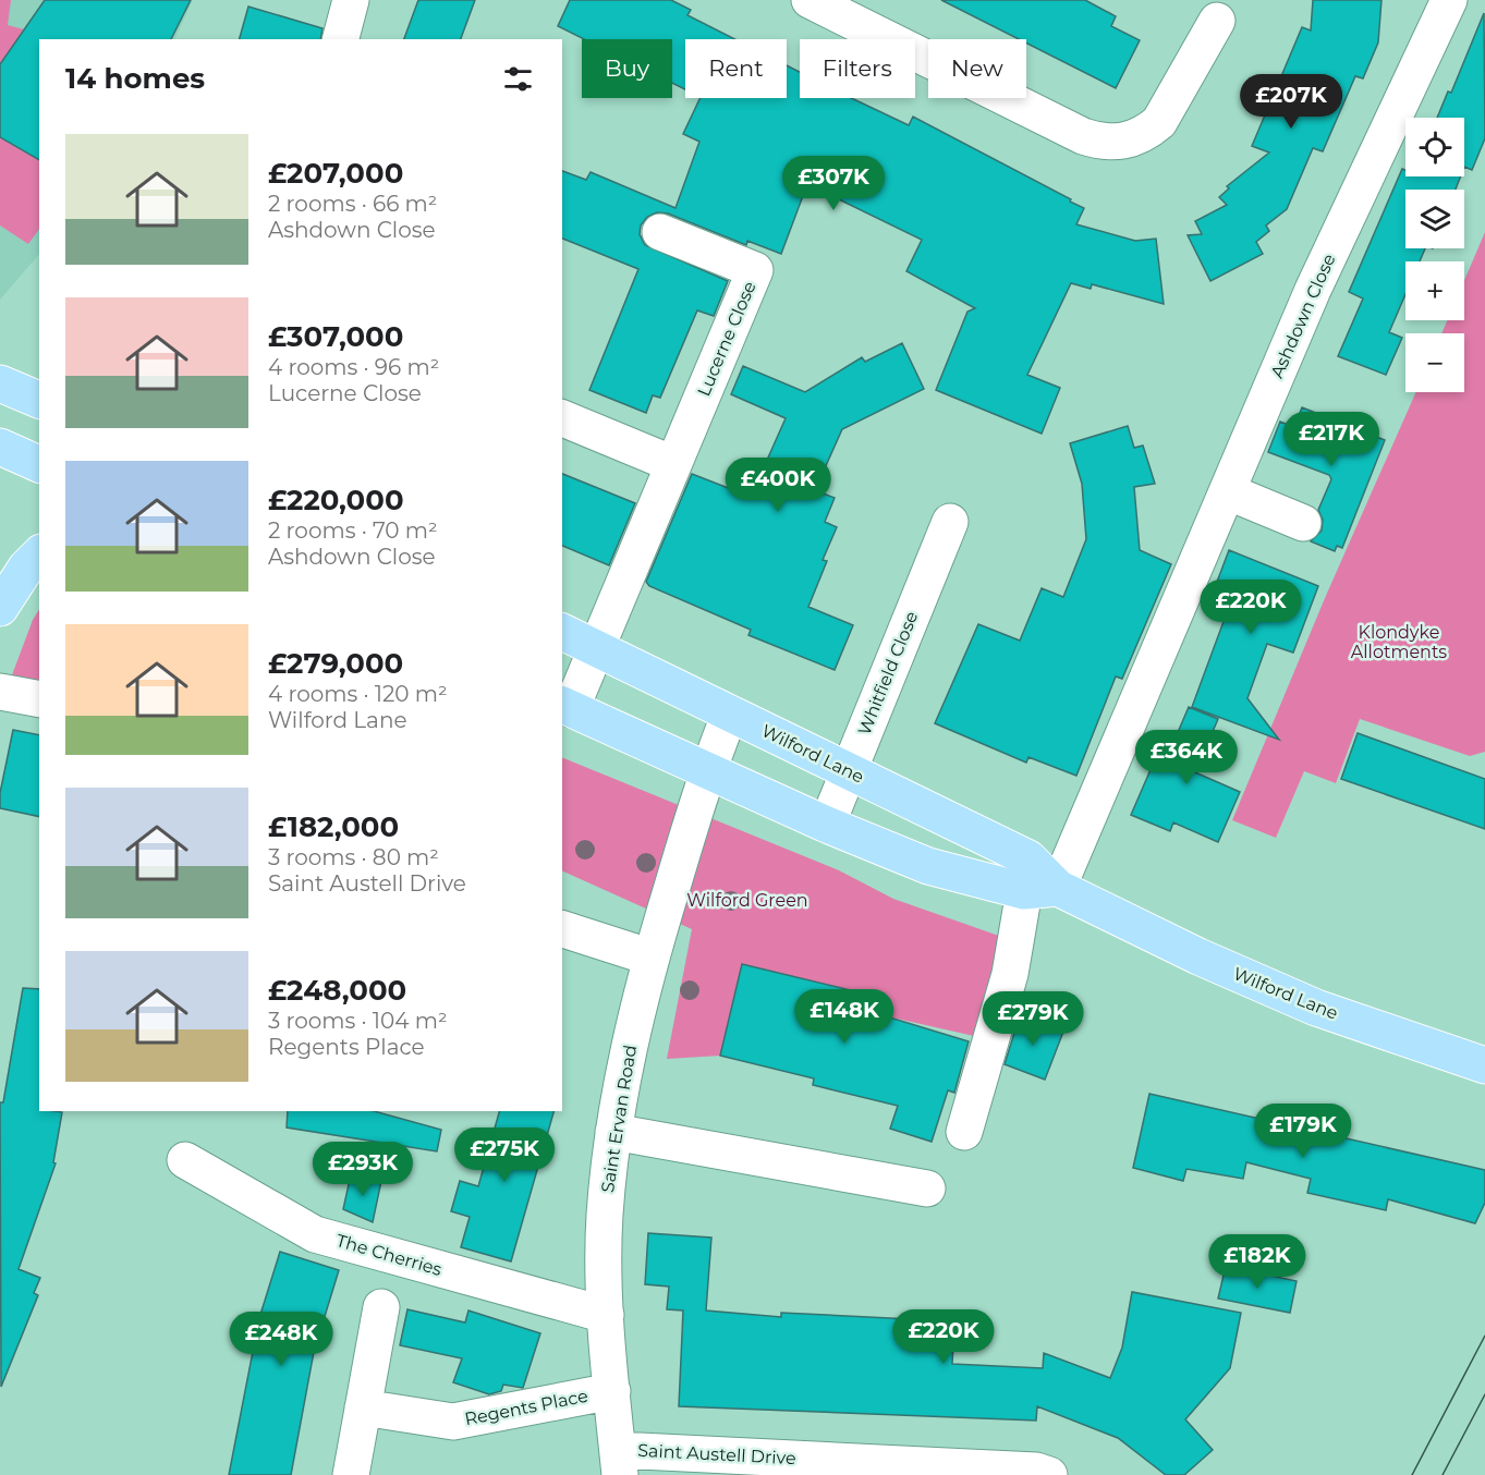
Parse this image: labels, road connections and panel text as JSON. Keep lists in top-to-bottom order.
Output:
{
  "streets": {
    "main road": ["Wilford Lane"],
    "street": [
      "Ashdown Close",
      "Lucerne Close",
      "Whitfield Close",
      "Saint Ervan Road",
      "The Cherries",
      "Regents Place",
      "Saint Austell Drive"
    ]
  },
  "crossings": [
    ["Ashdown Close", "Wilford Lane"],
    ["Lucerne Close", "Wilford Lane"],
    ["Whitfield Close", "Wilford Lane"],
    ["Wilford Lane", "Saint Ervan Road"],
    ["Saint Ervan Road", "The Cherries"],
    ["Saint Ervan Road", "Regents Place"],
    ["Saint Ervan Road", "Saint Austell Drive"]
  ],
  "parks": ["Klondyke Allotments", "Wilford Green"],
  "page": {
    "chip": [
      "Buy",
      "Rent",
      "Filters",
      "New"
    ],
    "heading": "14 homes",
    "price": [
      "£207K",
      "£307K",
      "£217K",
      "£400K",
      "£220K",
      "£364K",
      "£148K",
      "£279K",
      "£179K",
      "£275K",
      "£293K",
      "£182K",
      "£220K",
      "£248K"
    ],
    "map_buttons": ["+", "−"],
    "list": [
      {
        "name": "£207,000",
        "note": "2 rooms · 66 m² · Ashdown Close"
      },
      {
        "name": "£307,000",
        "note": "4 rooms · 96 m² · Lucerne Close"
      },
      {
        "name": "£220,000",
        "note": "2 rooms · 70 m² · Ashdown Close"
      },
      {
        "name": "£279,000",
        "note": "4 rooms · 120 m² · Wilford Lane"
      },
      {
        "name": "£182,000",
        "note": "3 rooms · 80 m² · Saint Austell Drive"
      },
      {
        "name": "£248,000",
        "note": "3 rooms · 104 m² · Regents Place"
      }
    ]
  }
}
